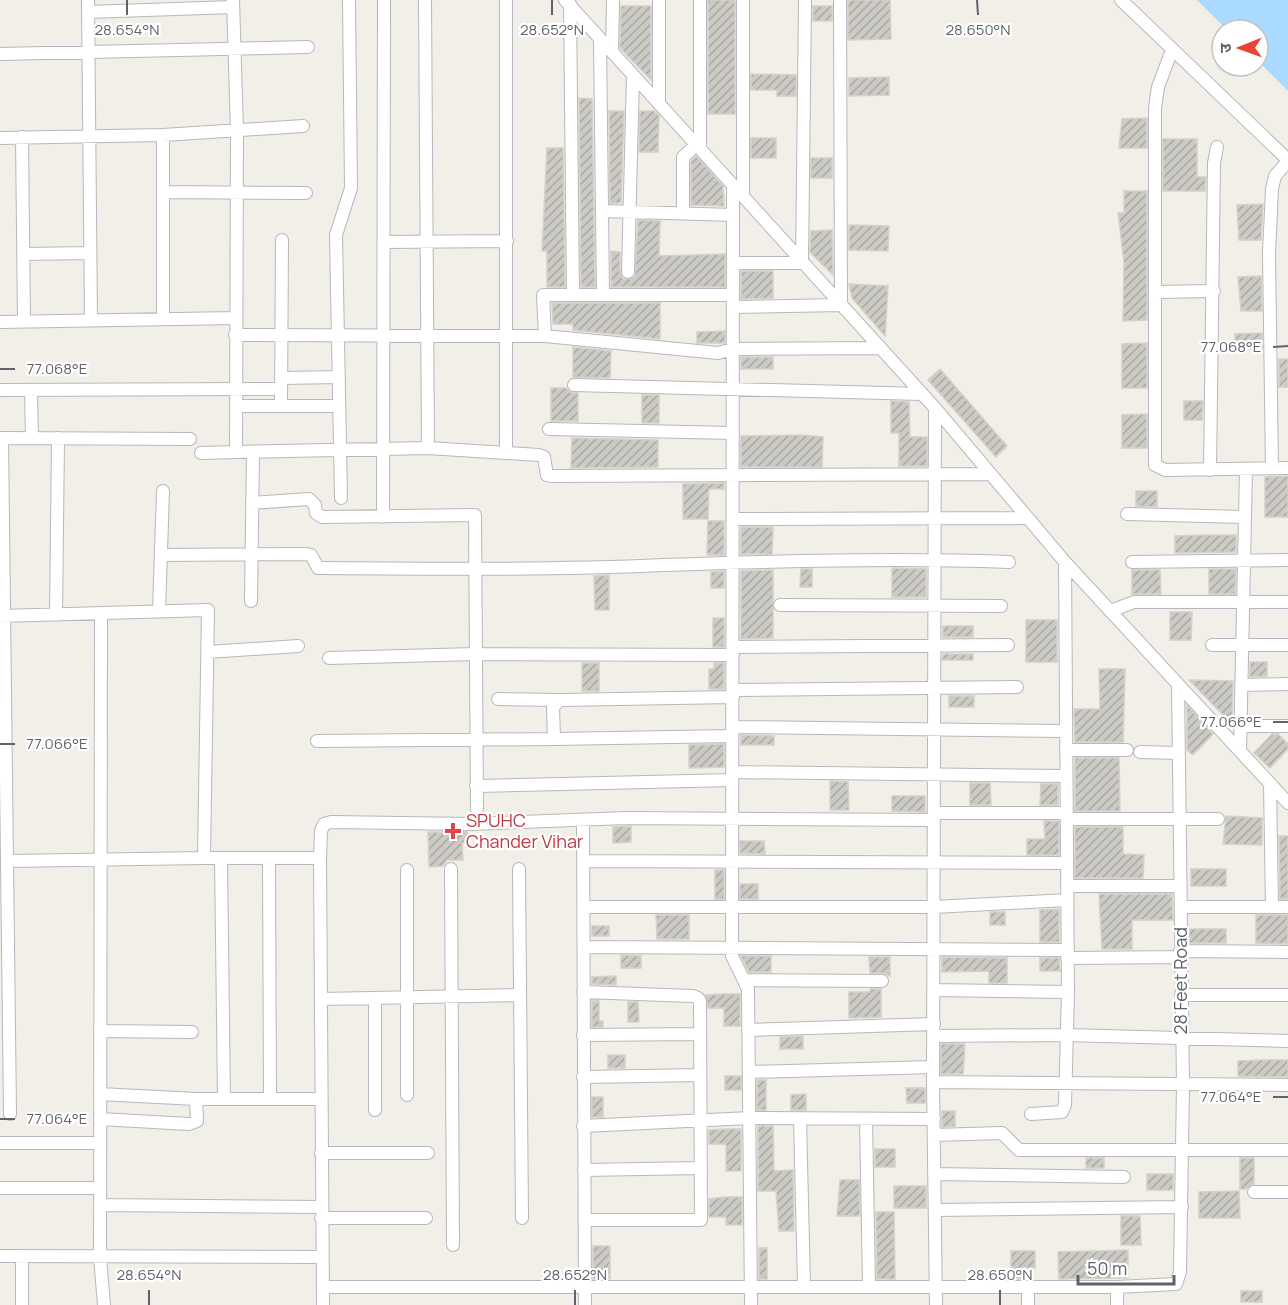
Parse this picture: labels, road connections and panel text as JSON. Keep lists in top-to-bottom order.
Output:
{
  "streets": {
    "street": ["28 Feet Road"]
  },
  "places": {
    "health": ["SPUHC Chander Vihar"]
  },
  "scale_bar": "50 m",
  "north": "left",
  "coordinates": [
    "28.654°N",
    "28.652°N",
    "28.650°N",
    "77.068°E",
    "77.066°E",
    "77.064°E"
  ]
}
